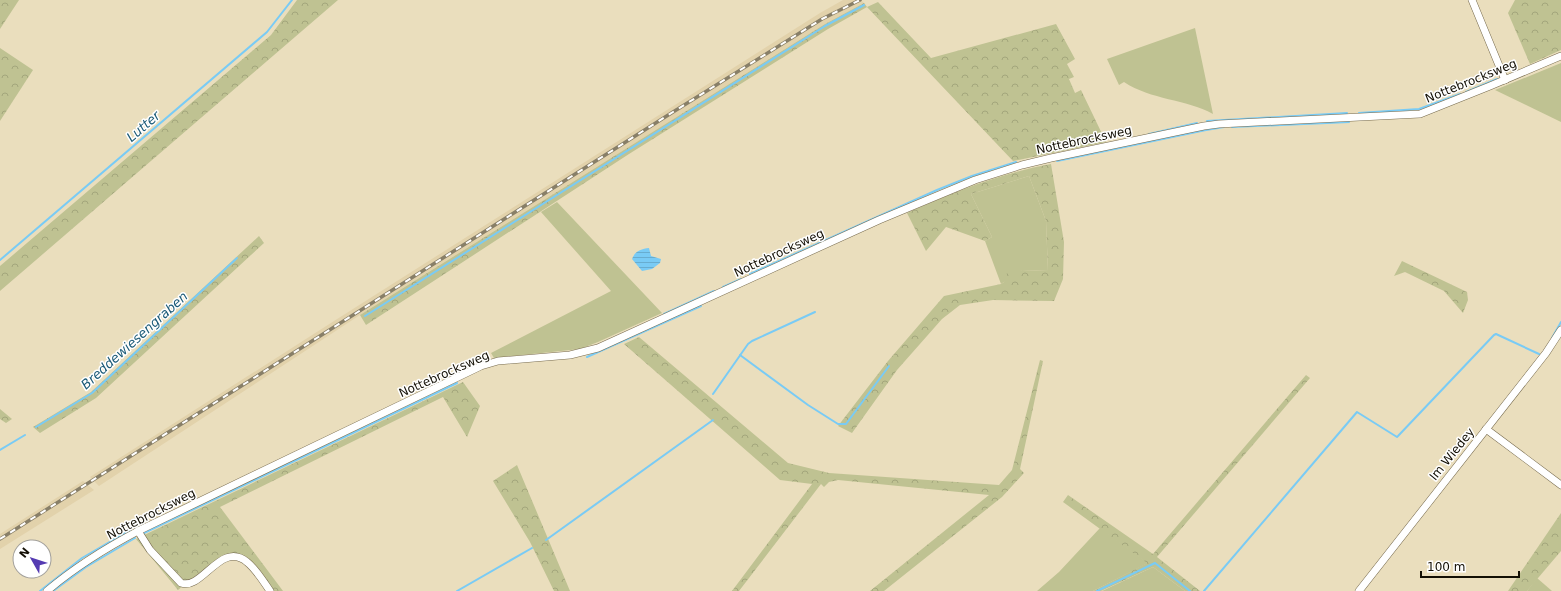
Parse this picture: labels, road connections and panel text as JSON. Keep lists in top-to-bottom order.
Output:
{
  "streets": {
    "street": ["Nottebrocksweg", "Im Wiedey"]
  },
  "water": ["Lutter", "Breddewiesengraben"],
  "scale_bar": "100 m",
  "north": "top left"
}
